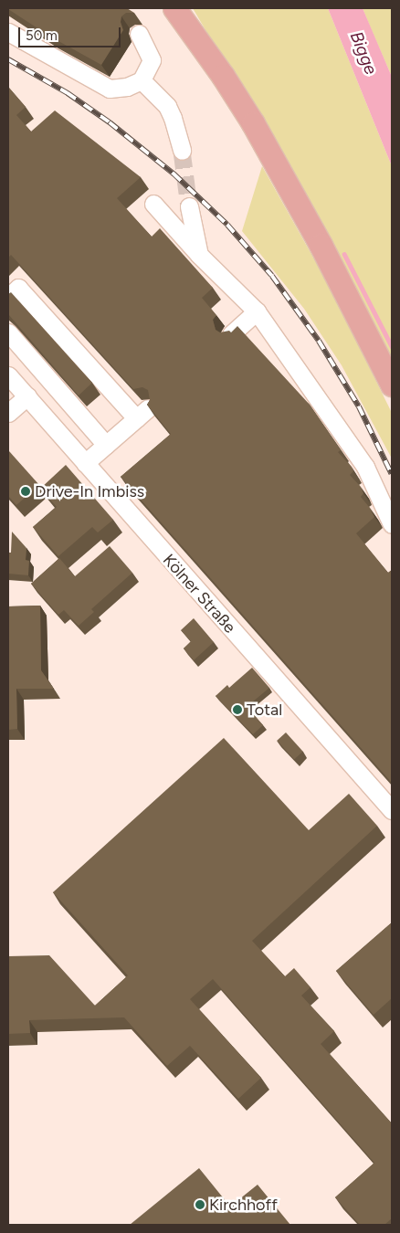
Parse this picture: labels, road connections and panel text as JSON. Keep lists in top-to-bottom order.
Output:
{
  "streets": {
    "street": ["Kölner Straße"]
  },
  "water": ["Bigge"],
  "places": ["Drive-In Imbiss", "Total", "Kirchhoff"],
  "scale_bar": "50 m"
}
